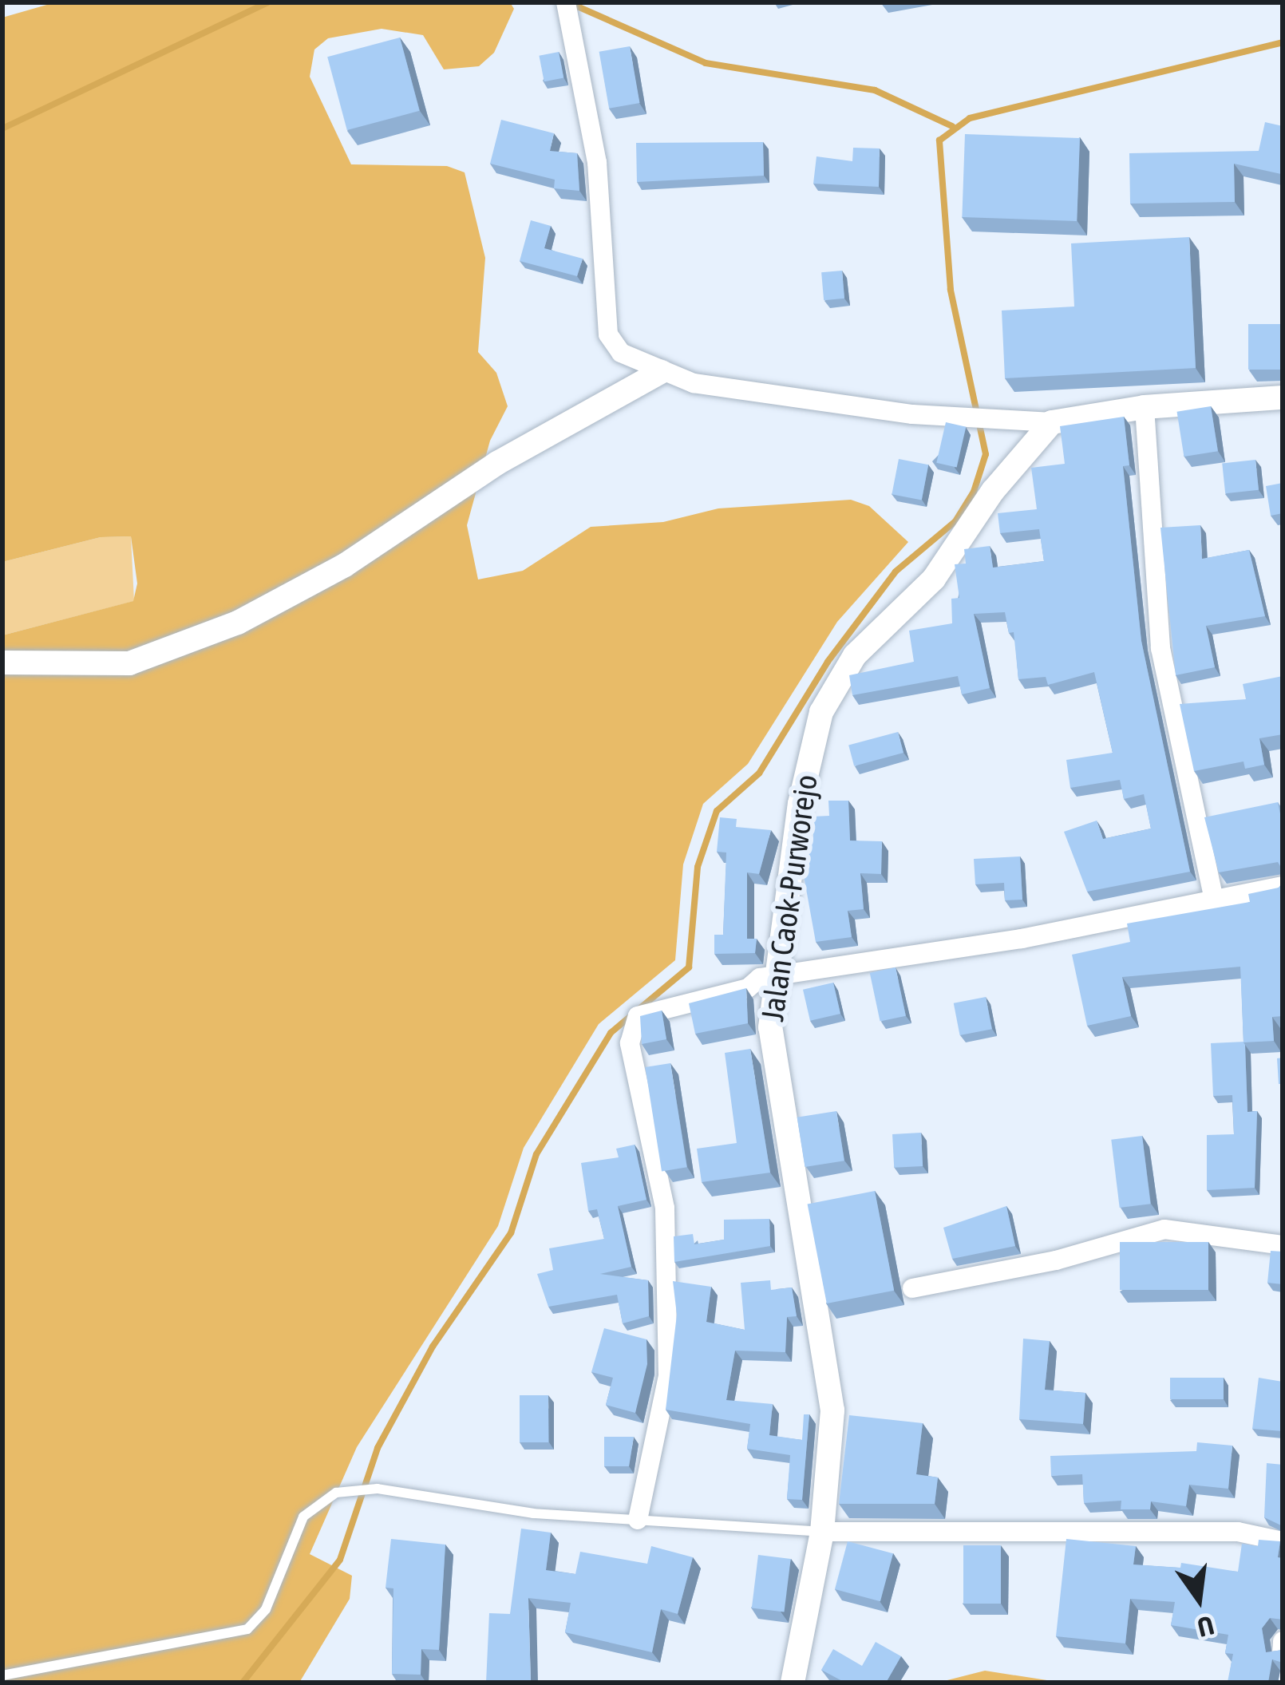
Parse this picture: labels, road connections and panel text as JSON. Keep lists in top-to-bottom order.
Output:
{
  "streets": {
    "street": ["Jalan Caok-Purworejo"]
  },
  "north": "bottom"
}
